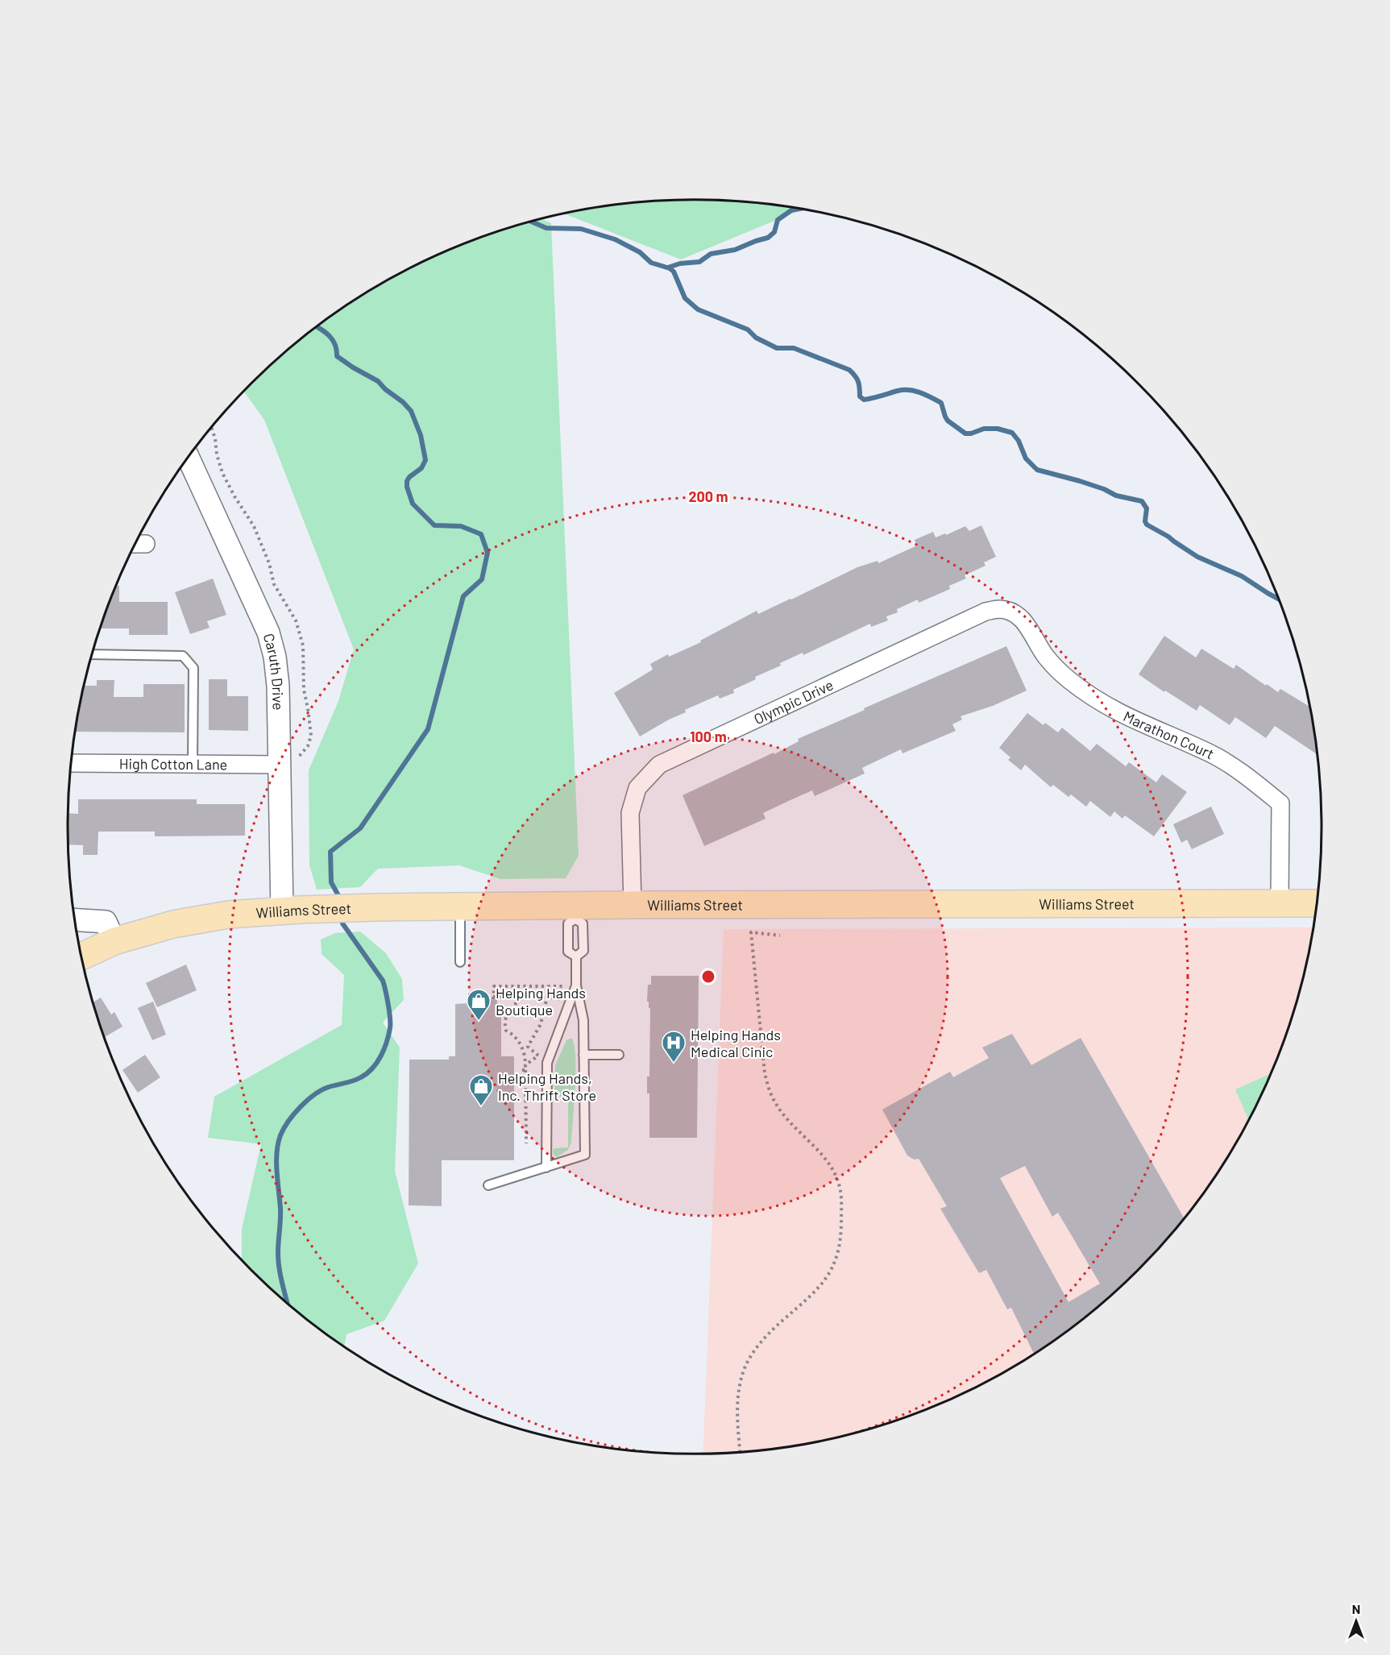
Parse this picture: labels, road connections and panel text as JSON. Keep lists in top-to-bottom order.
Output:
{
  "streets": {
    "main road": ["Williams Street"],
    "street": [
      "Caruth Drive",
      "Olympic Drive",
      "Marathon Court",
      "High Cotton Lane"
    ]
  },
  "crossings": [
    ["Caruth Drive", "High Cotton Lane"],
    ["Caruth Drive", "Williams Street"],
    ["Olympic Drive", "Marathon Court"],
    ["Olympic Drive", "Williams Street"],
    ["Marathon Court", "Williams Street"]
  ],
  "places": {
    "shop": ["Helping Hands Boutique", "Helping Hands, Inc. Thrift Store"],
    "hospital": ["Helping Hands Medical Cinic"]
  },
  "north": "top",
  "rings": ["200 m", "100 m"]
}
